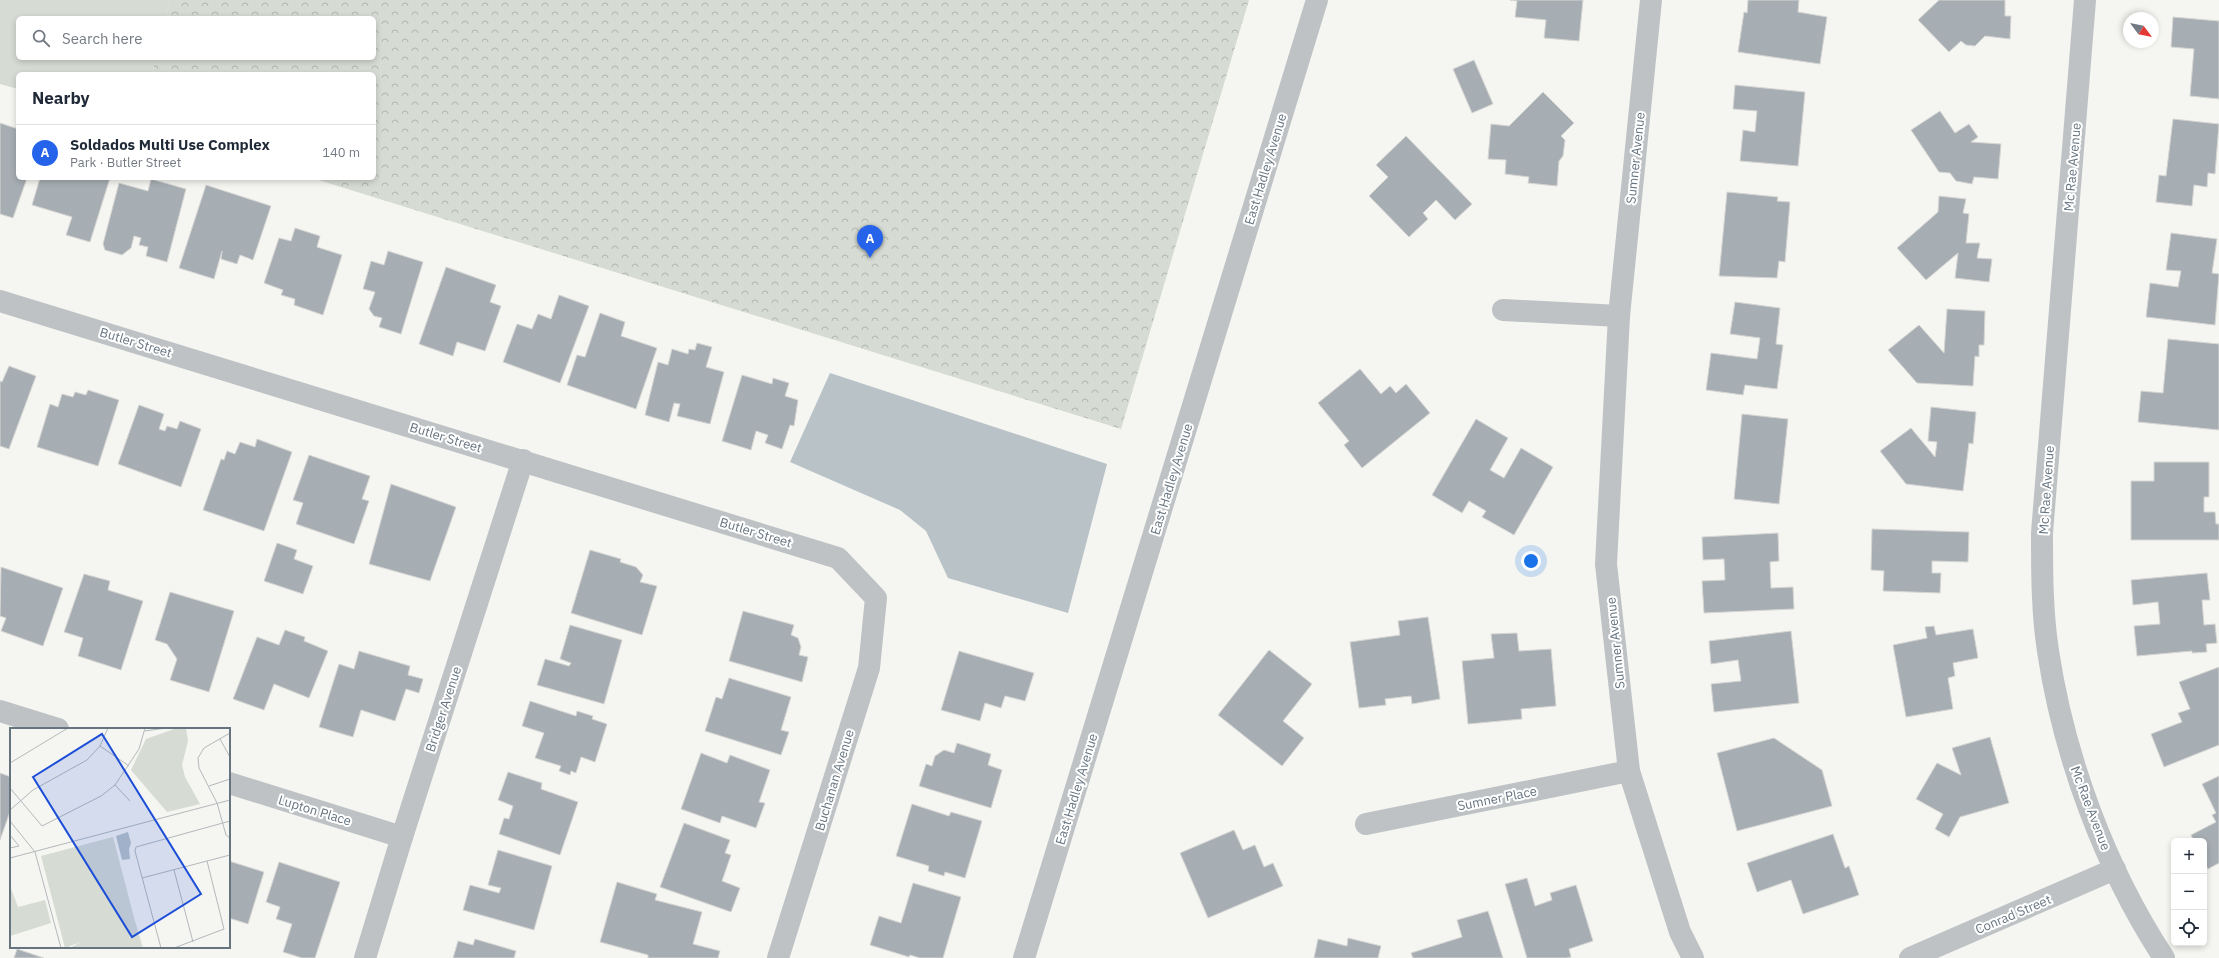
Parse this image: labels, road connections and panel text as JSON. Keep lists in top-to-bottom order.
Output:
{
  "streets": {
    "street": [
      "Sumner Avenue",
      "Mc Rae Avenue",
      "East Hadley Avenue",
      "Butler Street",
      "Bridger Avenue",
      "Buchanan Avenue",
      "Sumner Place",
      "Lupton Place",
      "Conrad Street"
    ]
  },
  "crossings": [
    ["Sumner Avenue", "Sumner Place"],
    ["Mc Rae Avenue", "Conrad Street"],
    ["Butler Street", "Bridger Avenue"],
    ["Butler Street", "Buchanan Avenue"],
    ["Bridger Avenue", "Lupton Place"]
  ],
  "north": "bottom right",
  "page": {
    "search": "Search here",
    "heading": "Nearby",
    "list": [
      {
        "mark": "A",
        "name": "Soldados Multi Use Complex",
        "note": "Park · Butler Street",
        "value": "140 m"
      }
    ],
    "pins": "A",
    "map_buttons": ["+", "−"]
  }
}
